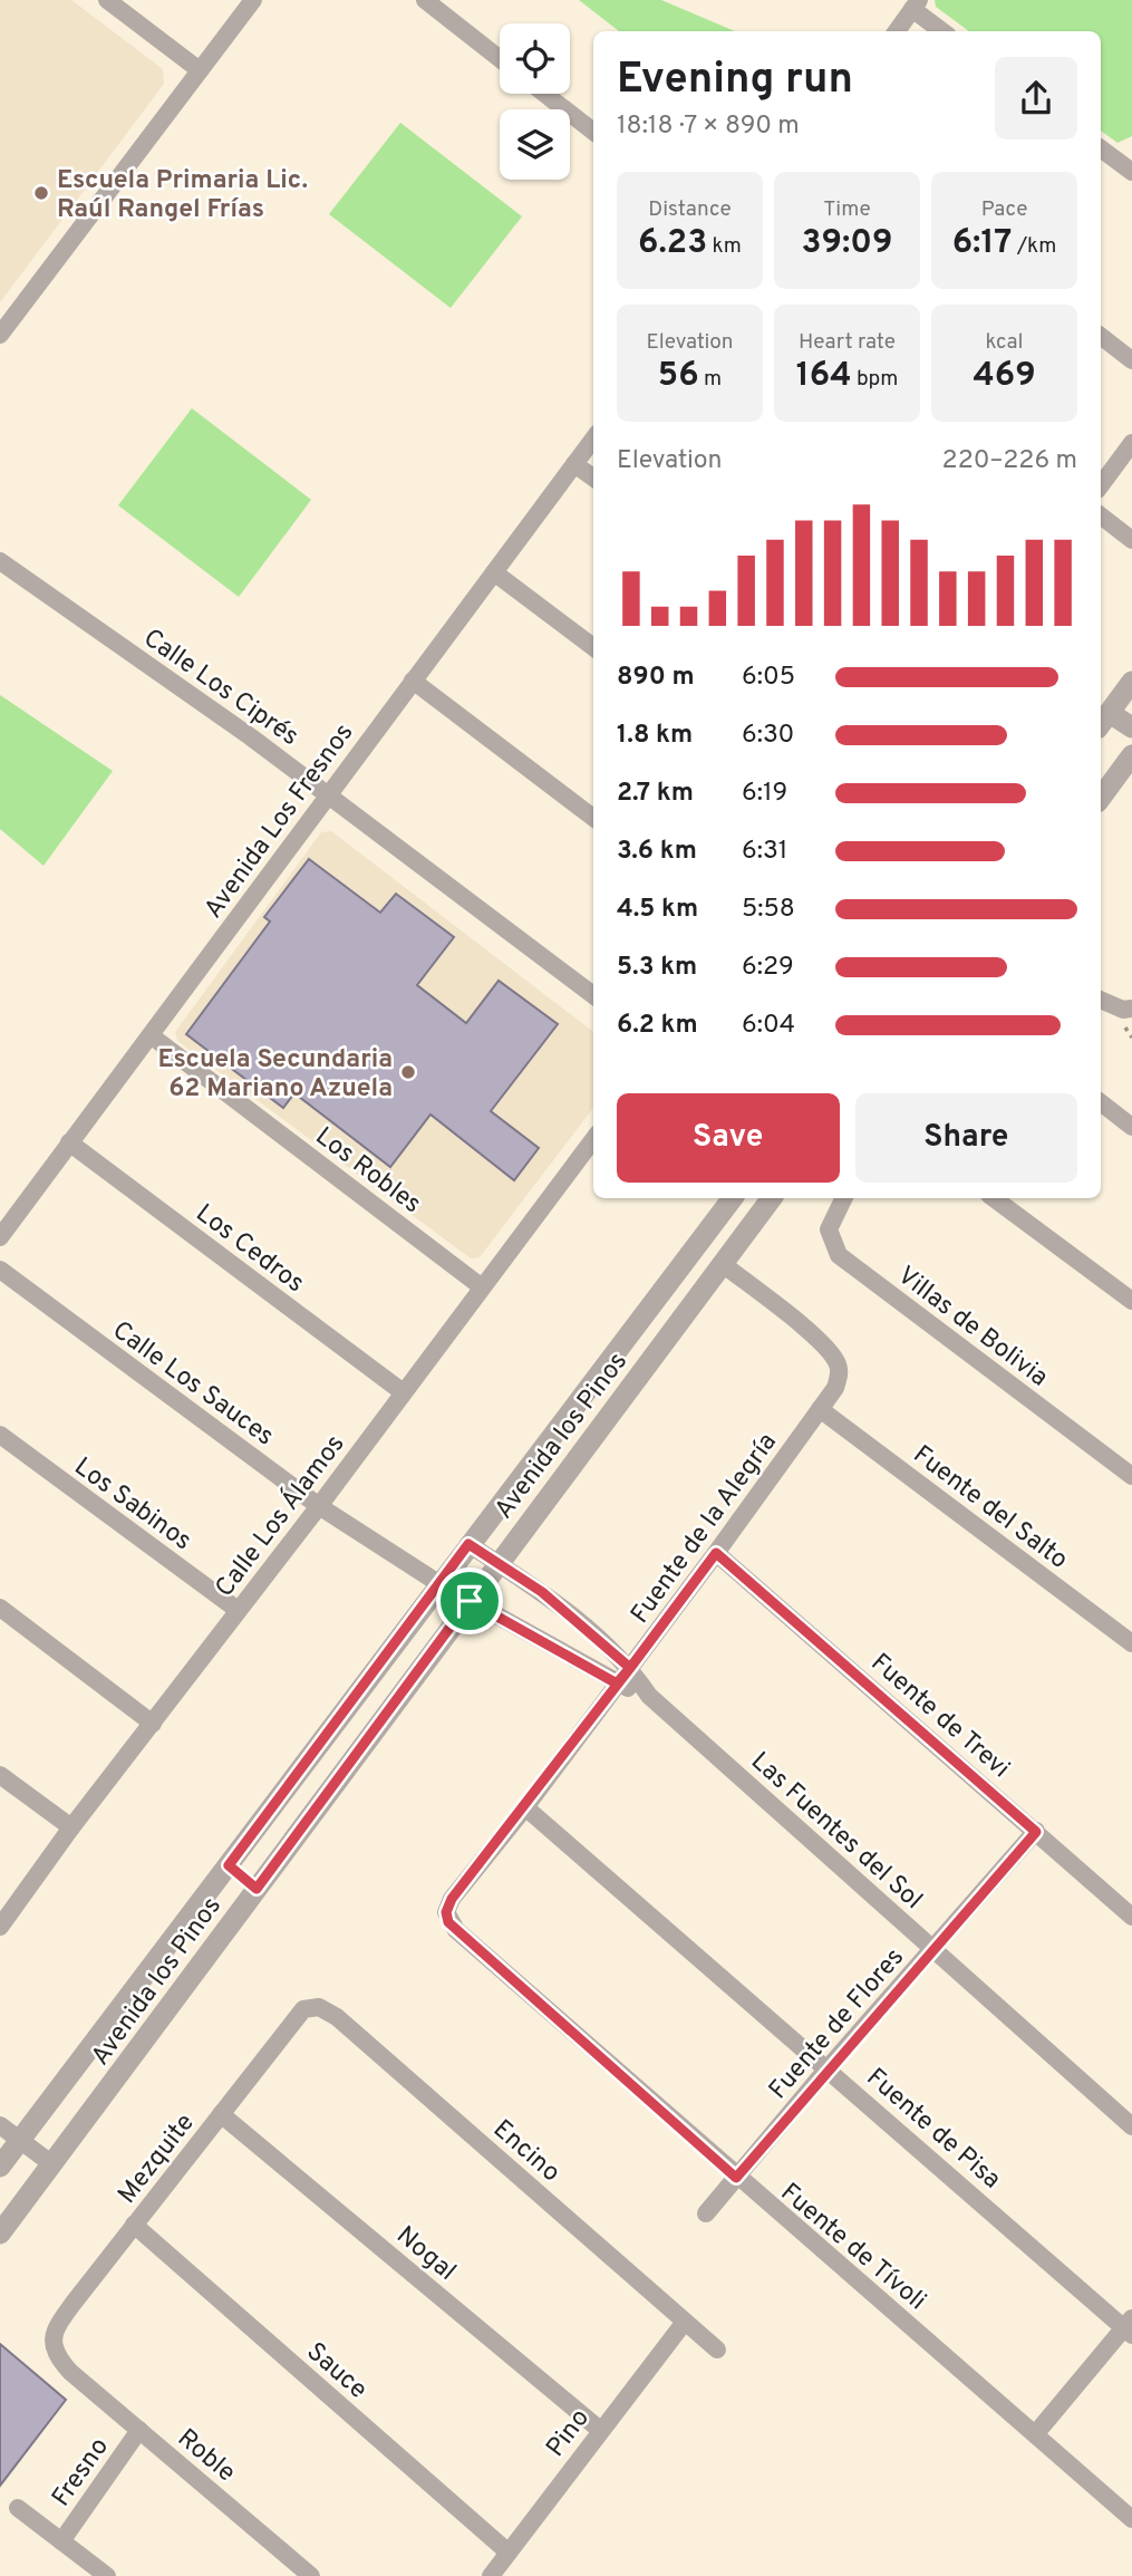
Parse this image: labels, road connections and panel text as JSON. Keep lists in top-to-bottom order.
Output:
{
  "streets": {
    "street": [
      "Calle Los Ciprés",
      "Avenida Los Fresnos",
      "Los Robles",
      "Los Cedros",
      "Villas de Bolivia",
      "Calle Los Sauces",
      "Avenida los Pinos",
      "Los Sabinos",
      "Fuente del Salto",
      "Calle Los Álamos",
      "Fuente de la Alegría",
      "Fuente de Trevi",
      "Las Fuentes del Sol",
      "Fuente de Flores",
      "Fuente de Pisa",
      "Encino",
      "Mezquite",
      "Fuente de Tívoli",
      "Nogal",
      "Sauce",
      "Pino",
      "Roble",
      "Fresno"
    ]
  },
  "crossings": [
    ["Calle Los Ciprés", "Avenida Los Fresnos"],
    ["Avenida Los Fresnos", "Los Robles"],
    ["Avenida Los Fresnos", "Los Cedros"],
    ["Los Robles", "Calle Los Álamos"],
    ["Los Cedros", "Calle Los Álamos"],
    ["Calle Los Sauces", "Avenida los Pinos"],
    ["Calle Los Sauces", "Calle Los Álamos"],
    ["Calle Los Sauces", "Las Fuentes del Sol"],
    ["Avenida los Pinos", "Fuente de la Alegría"],
    ["Avenida los Pinos", "Las Fuentes del Sol"],
    ["Los Sabinos", "Calle Los Álamos"],
    ["Fuente del Salto", "Fuente de la Alegría"],
    ["Fuente de la Alegría", "Fuente de Trevi"],
    ["Fuente de la Alegría", "Las Fuentes del Sol"],
    ["Fuente de la Alegría", "Fuente de Pisa"],
    ["Fuente de la Alegría", "Fuente de Tívoli"],
    ["Fuente de Trevi", "Fuente de Flores"],
    ["Las Fuentes del Sol", "Fuente de Flores"],
    ["Fuente de Flores", "Fuente de Pisa"],
    ["Fuente de Flores", "Fuente de Tívoli"],
    ["Encino", "Mezquite"],
    ["Encino", "Pino"],
    ["Mezquite", "Nogal"],
    ["Mezquite", "Sauce"],
    ["Mezquite", "Roble"],
    ["Nogal", "Pino"],
    ["Sauce", "Pino"],
    ["Roble", "Fresno"]
  ],
  "places": ["Escuela Primaria Lic. Raúl Rangel Frías", "Escuela Secundaria 62 Mariano Azuela"],
  "page": {
    "heading": ["Evening run", "18:18 · 7 × 890 m"],
    "stats": [
      ["Distance", "6.23 km"],
      ["Time", "39:09"],
      ["Pace", "6:17 /km"],
      ["Elevation", "56 m"],
      ["Heart rate", "164 bpm"],
      ["kcal", "469"]
    ],
    "chart": ["Elevation", "220–226 m"],
    "list": [
      {
        "name": "890 m",
        "note": "6:05"
      },
      {
        "name": "1.8 km",
        "note": "6:30"
      },
      {
        "name": "2.7 km",
        "note": "6:19"
      },
      {
        "name": "3.6 km",
        "note": "6:31"
      },
      {
        "name": "4.5 km",
        "note": "5:58"
      },
      {
        "name": "5.3 km",
        "note": "6:29"
      },
      {
        "name": "6.2 km",
        "note": "6:04"
      }
    ],
    "buttons": ["Save", "Share"]
  }
}
